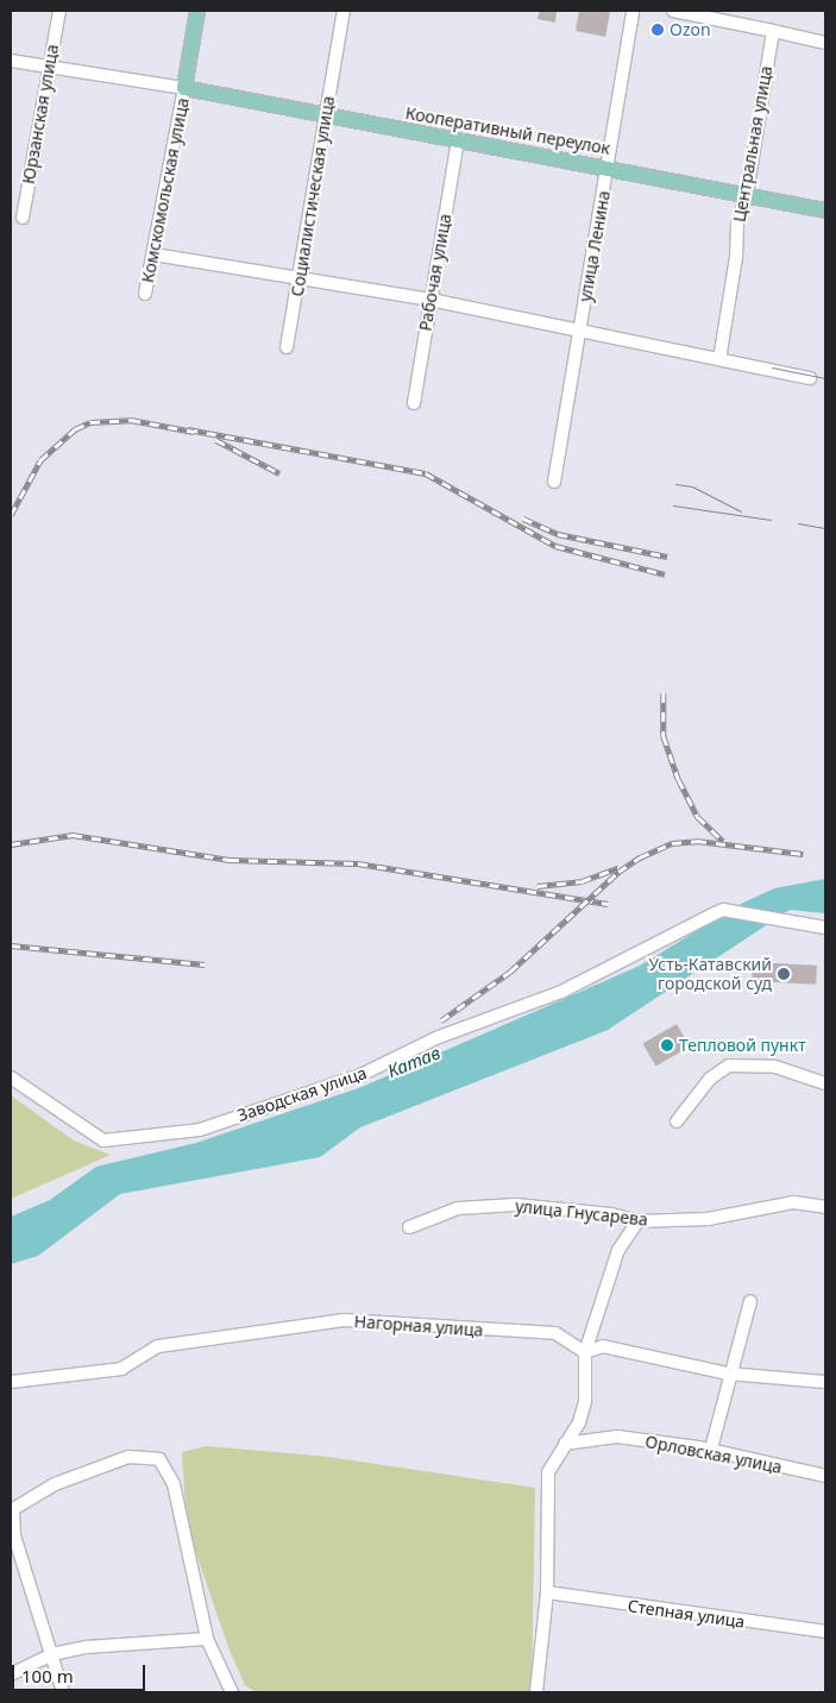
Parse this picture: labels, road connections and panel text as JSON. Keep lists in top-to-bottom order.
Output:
{
  "streets": {
    "main road": ["Кооперативный переулок"],
    "street": [
      "Юрзанская улица",
      "Центральная улица",
      "Комскомольская улица",
      "Социалистическая улица",
      "улица Ленина",
      "Рабочая улица",
      "Заводская улица",
      "улица Гнусарева",
      "Нагорная улица",
      "Орловская улица",
      "Степная улица"
    ]
  },
  "crossings": [
    ["Кооперативный переулок", "Центральная улица"],
    ["Кооперативный переулок", "Комскомольская улица"],
    ["Кооперативный переулок", "Социалистическая улица"],
    ["Кооперативный переулок", "улица Ленина"],
    ["Кооперативный переулок", "Рабочая улица"]
  ],
  "water": ["Катав"],
  "places": ["Ozon", "Усть-Катавский городской суд", "Тепловой пункт"],
  "scale_bar": "100 m"
}
